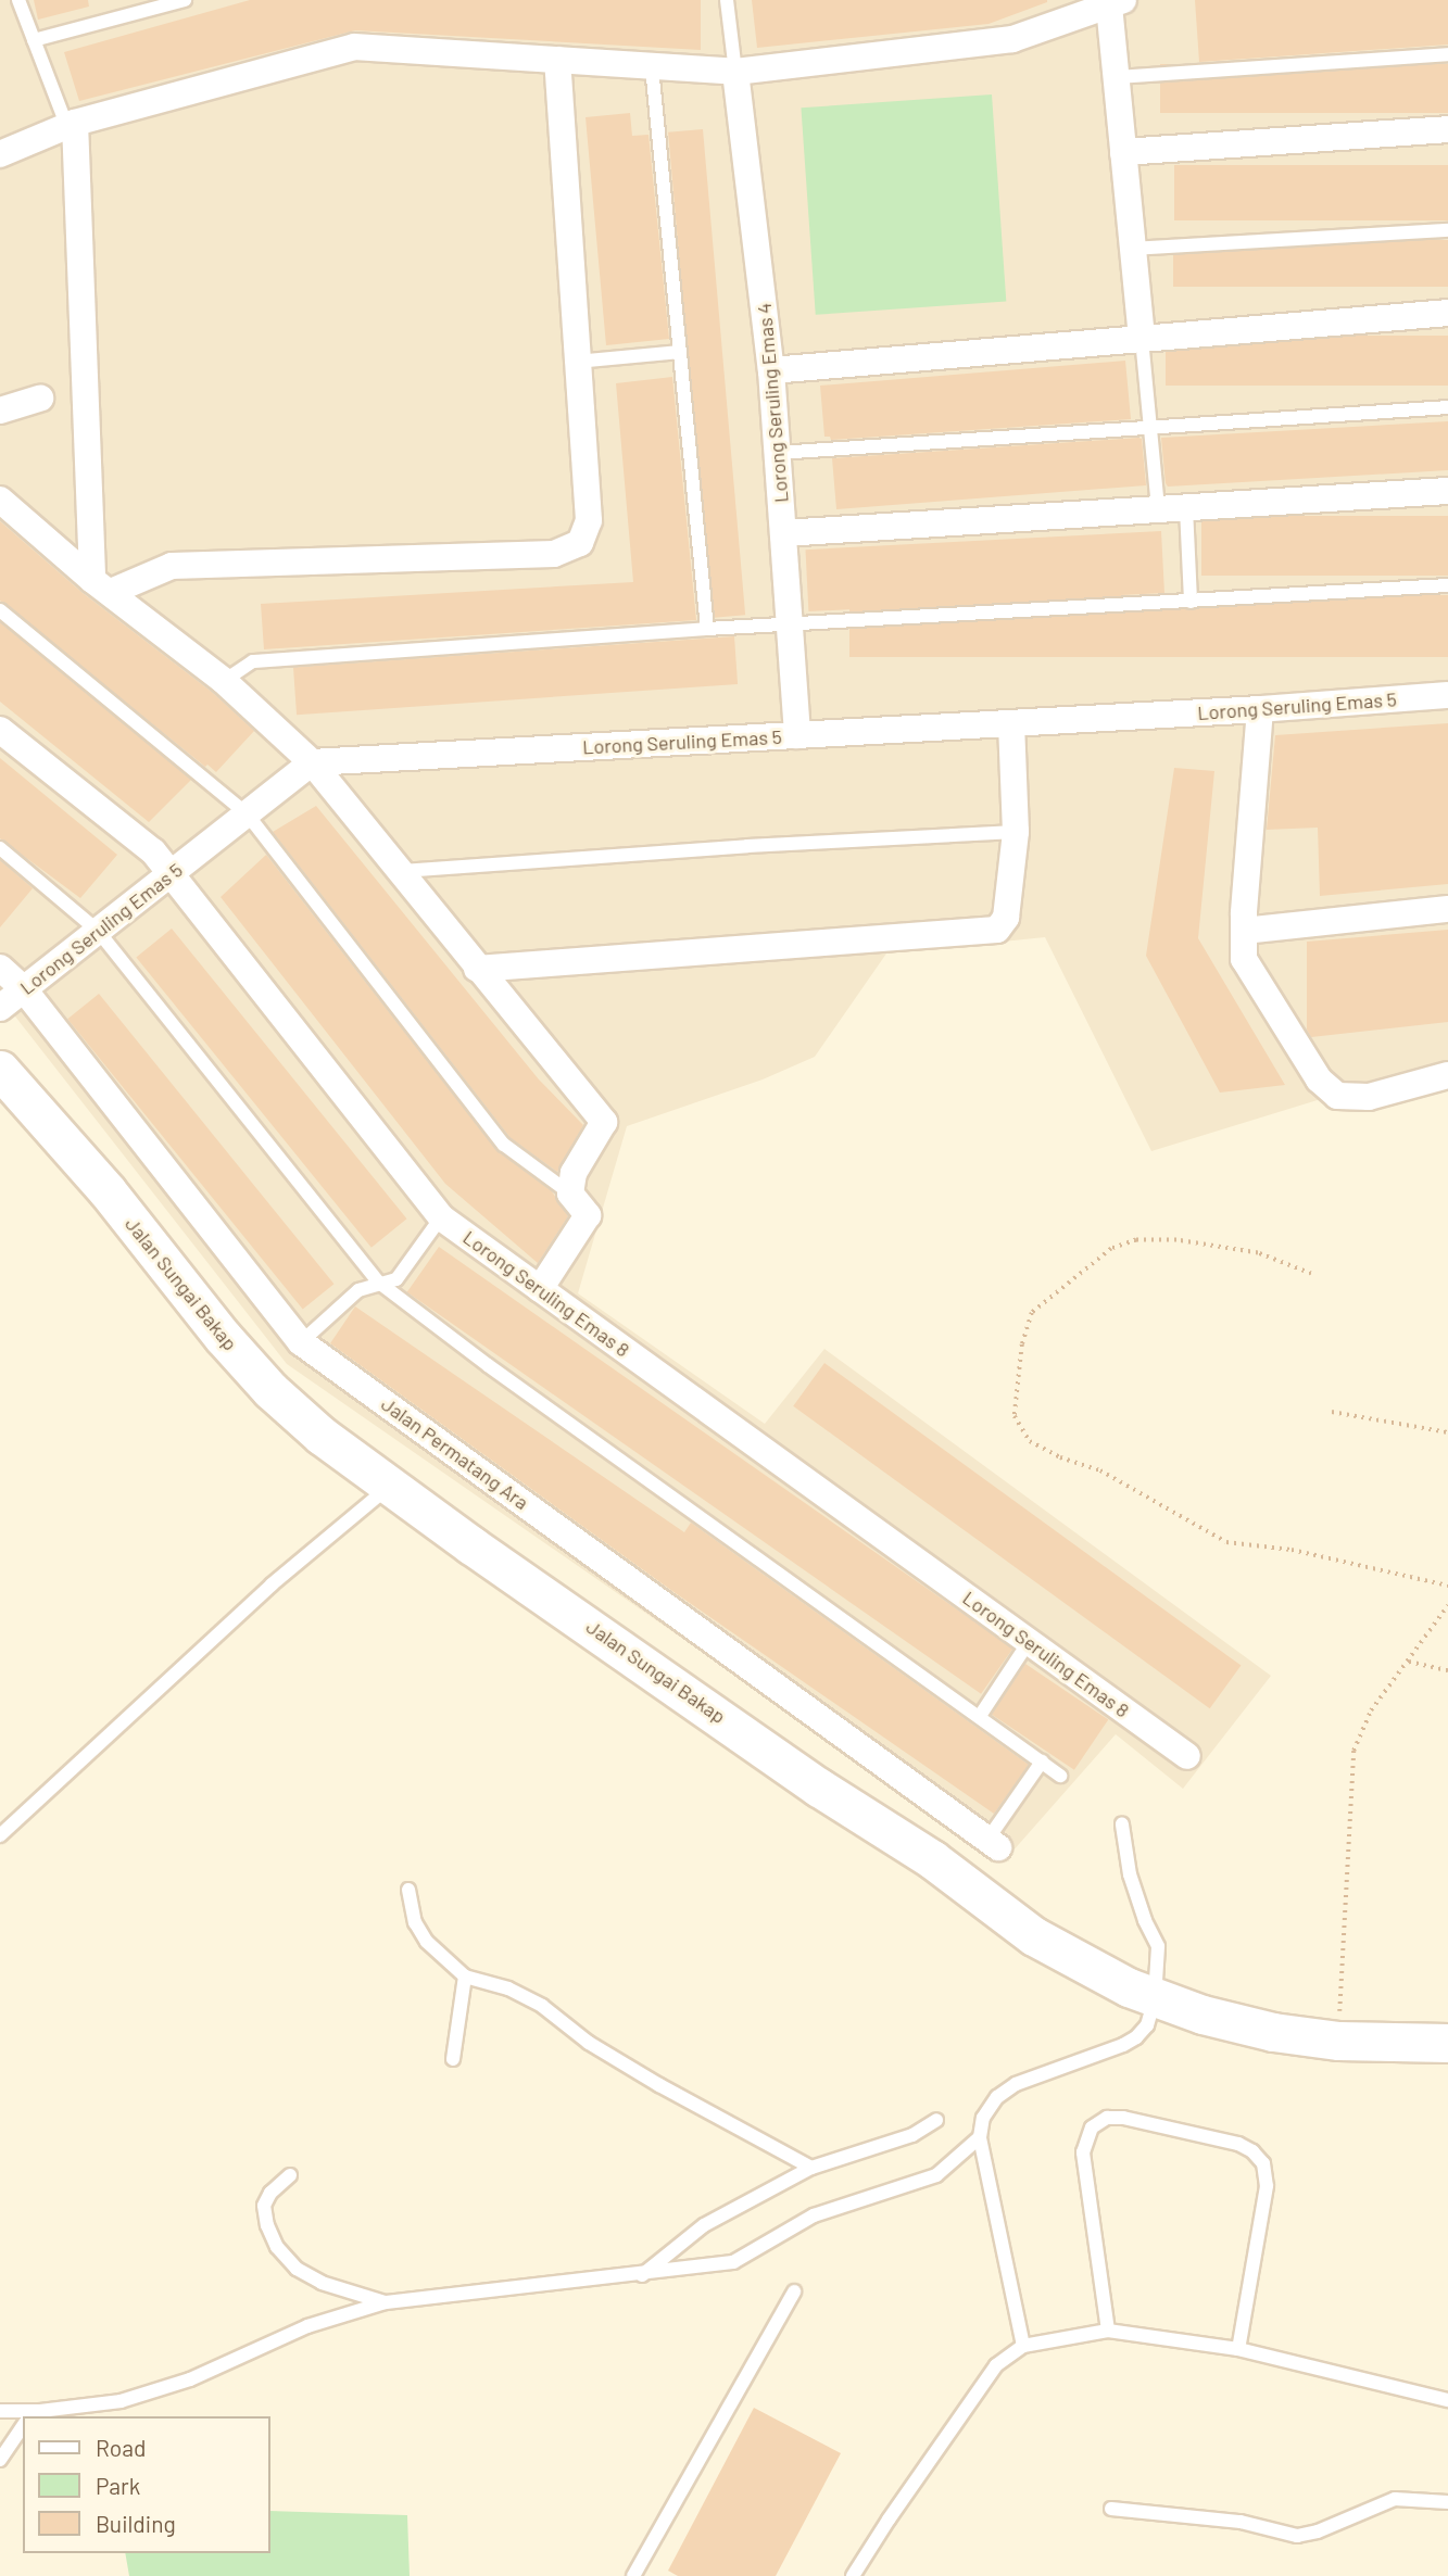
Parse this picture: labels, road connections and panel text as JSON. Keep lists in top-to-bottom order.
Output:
{
  "streets": {
    "main road": ["Jalan Sungai Bakap"],
    "street": [
      "Lorong Seruling Emas 4",
      "Lorong Seruling Emas 5",
      "Lorong Seruling Emas 8",
      "Jalan Permatang Ara"
    ]
  },
  "crossings": [
    ["Lorong Seruling Emas 4", "Lorong Seruling Emas 5"],
    ["Lorong Seruling Emas 5", "Lorong Seruling Emas 8"],
    ["Lorong Seruling Emas 5", "Jalan Permatang Ara"]
  ],
  "legend": ["Road", "Park", "Building"]
}
